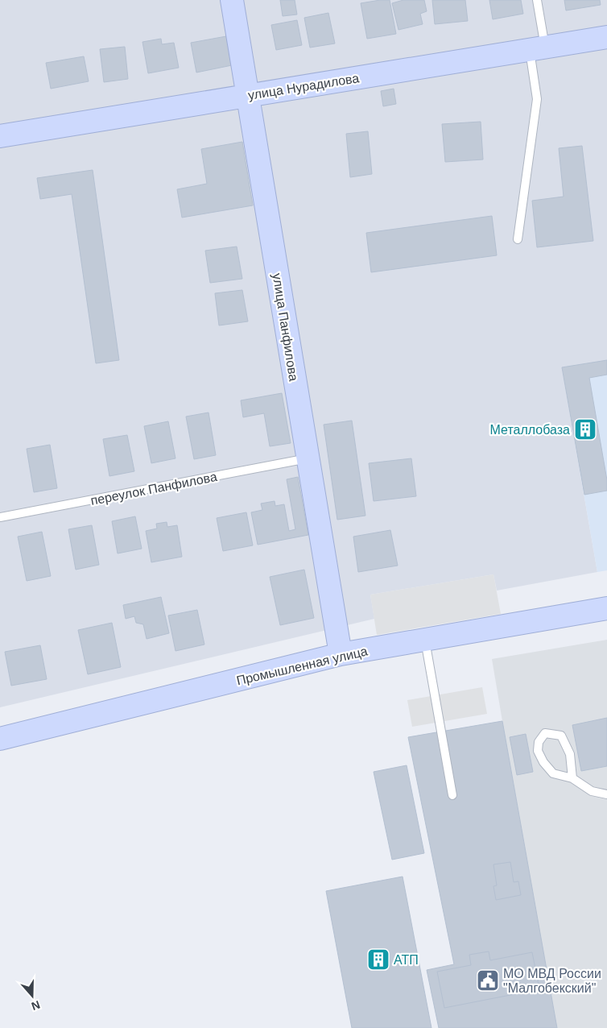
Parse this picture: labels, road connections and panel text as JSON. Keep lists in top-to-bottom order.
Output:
{
  "streets": {
    "street": ["улица Нурадилова", "улица Панфилова", "Промышленная улица"],
    "lane": ["переулок Панфилова"]
  },
  "crossings": [
    ["улица Нурадилова", "улица Панфилова"],
    ["улица Панфилова", "переулок Панфилова"],
    ["улица Панфилова", "Промышленная улица"]
  ],
  "places": {
    "building": ["Металлобаза", "АТП"],
    "public building": ["МО МВД России \"Малгобекский\""]
  },
  "north": "bottom"
}
